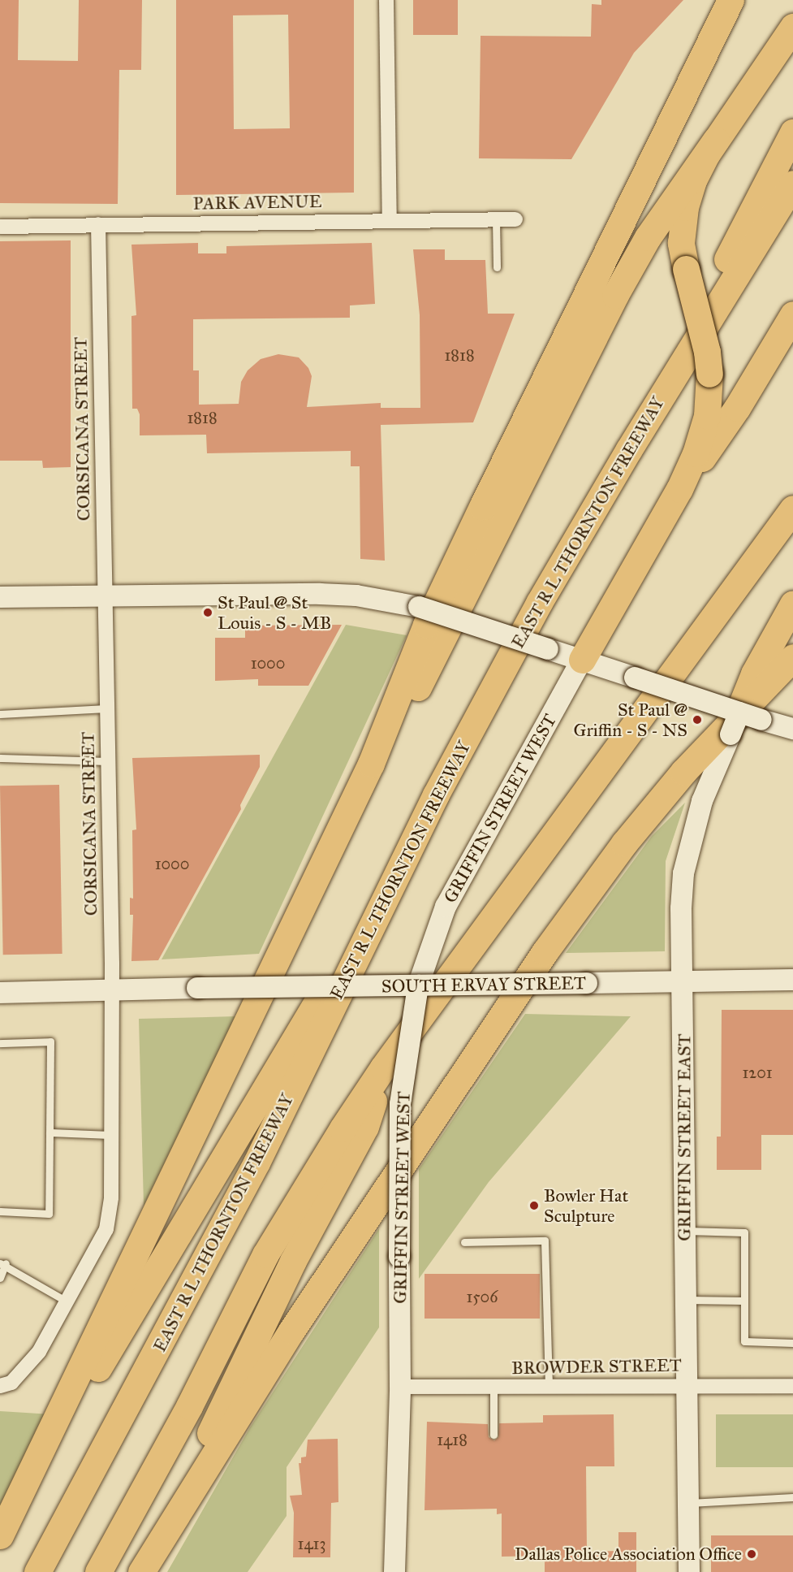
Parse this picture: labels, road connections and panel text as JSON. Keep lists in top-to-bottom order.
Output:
{
  "streets": {
    "highway": ["EAST R L THORNTON FREEWAY"],
    "main road": ["GRIFFIN STREET WEST", "SOUTH ERVAY STREET", "GRIFFIN STREET EAST"],
    "street": ["PARK AVENUE", "CORSICANA STREET", "BROWDER STREET"]
  },
  "crossings": [
    ["PARK AVENUE", "CORSICANA STREET"],
    ["CORSICANA STREET", "SOUTH ERVAY STREET"],
    ["GRIFFIN STREET WEST", "SOUTH ERVAY STREET"],
    ["GRIFFIN STREET WEST", "BROWDER STREET"],
    ["SOUTH ERVAY STREET", "GRIFFIN STREET EAST"],
    ["GRIFFIN STREET EAST", "BROWDER STREET"]
  ],
  "places": [
    "St Paul @ St Louis - S - MB",
    "St Paul @ Griffin - S - NS",
    "Bowler Hat Sculpture",
    "Dallas Police Association Office"
  ],
  "house_numbers": [
    "1818",
    "1818",
    "1000",
    "1000",
    "1201",
    "1506",
    "1418",
    "1413"
  ]
}
